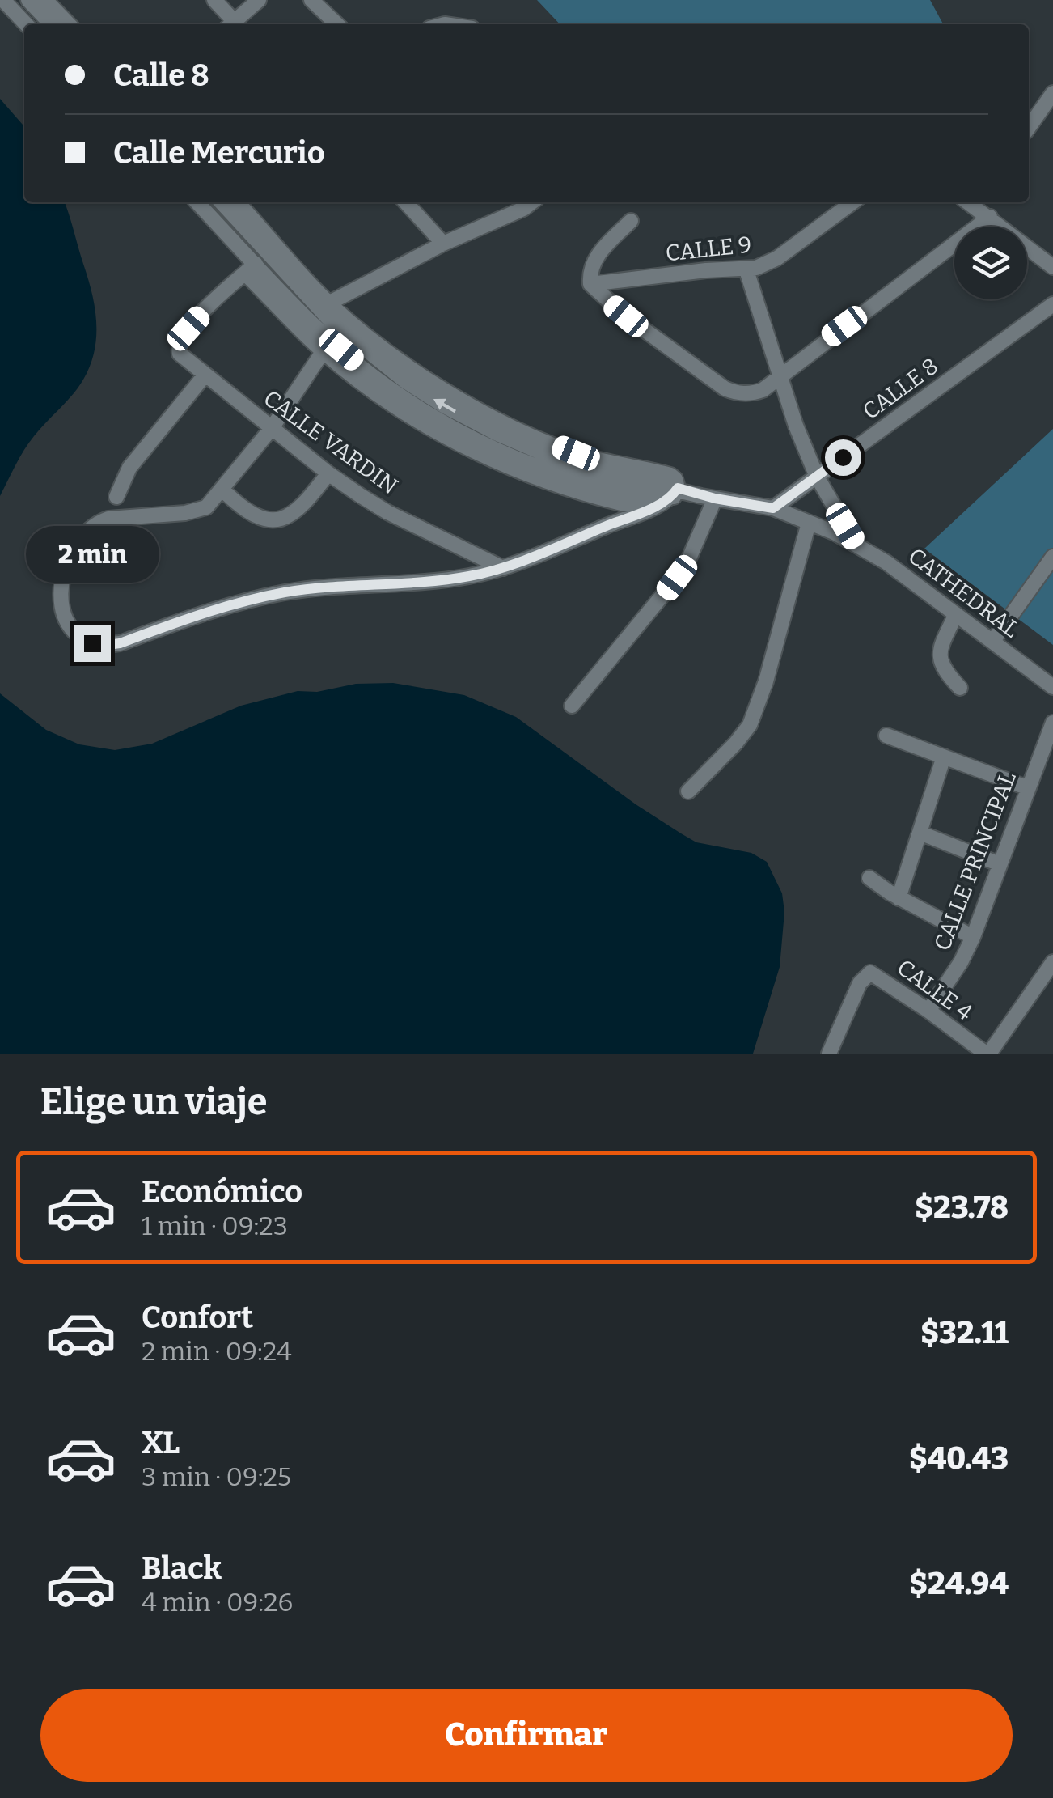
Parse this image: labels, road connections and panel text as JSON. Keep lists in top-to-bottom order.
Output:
{
  "streets": {
    "street": [
      "CALLE 9",
      "CALLE 8",
      "CALLE VARDIN",
      "CATHEDRAL",
      "CALLE PRINCIPAL",
      "CALLE 4"
    ]
  },
  "crossings": [
    ["CALLE 8", "CATHEDRAL"],
    ["CALLE PRINCIPAL", "CALLE 4"]
  ],
  "page": {
    "banner": ["Calle 8", "Calle Mercurio"],
    "bubble": "2 min",
    "heading": "Elige un viaje",
    "list": [
      {
        "name": "Económico",
        "note": "1 min · 09:23",
        "value": "$23.78"
      },
      {
        "name": "Confort",
        "note": "2 min · 09:24",
        "value": "$32.11"
      },
      {
        "name": "XL",
        "note": "3 min · 09:25",
        "value": "$40.43"
      },
      {
        "name": "Black",
        "note": "4 min · 09:26",
        "value": "$24.94"
      }
    ],
    "buttons": "Confirmar"
  }
}
